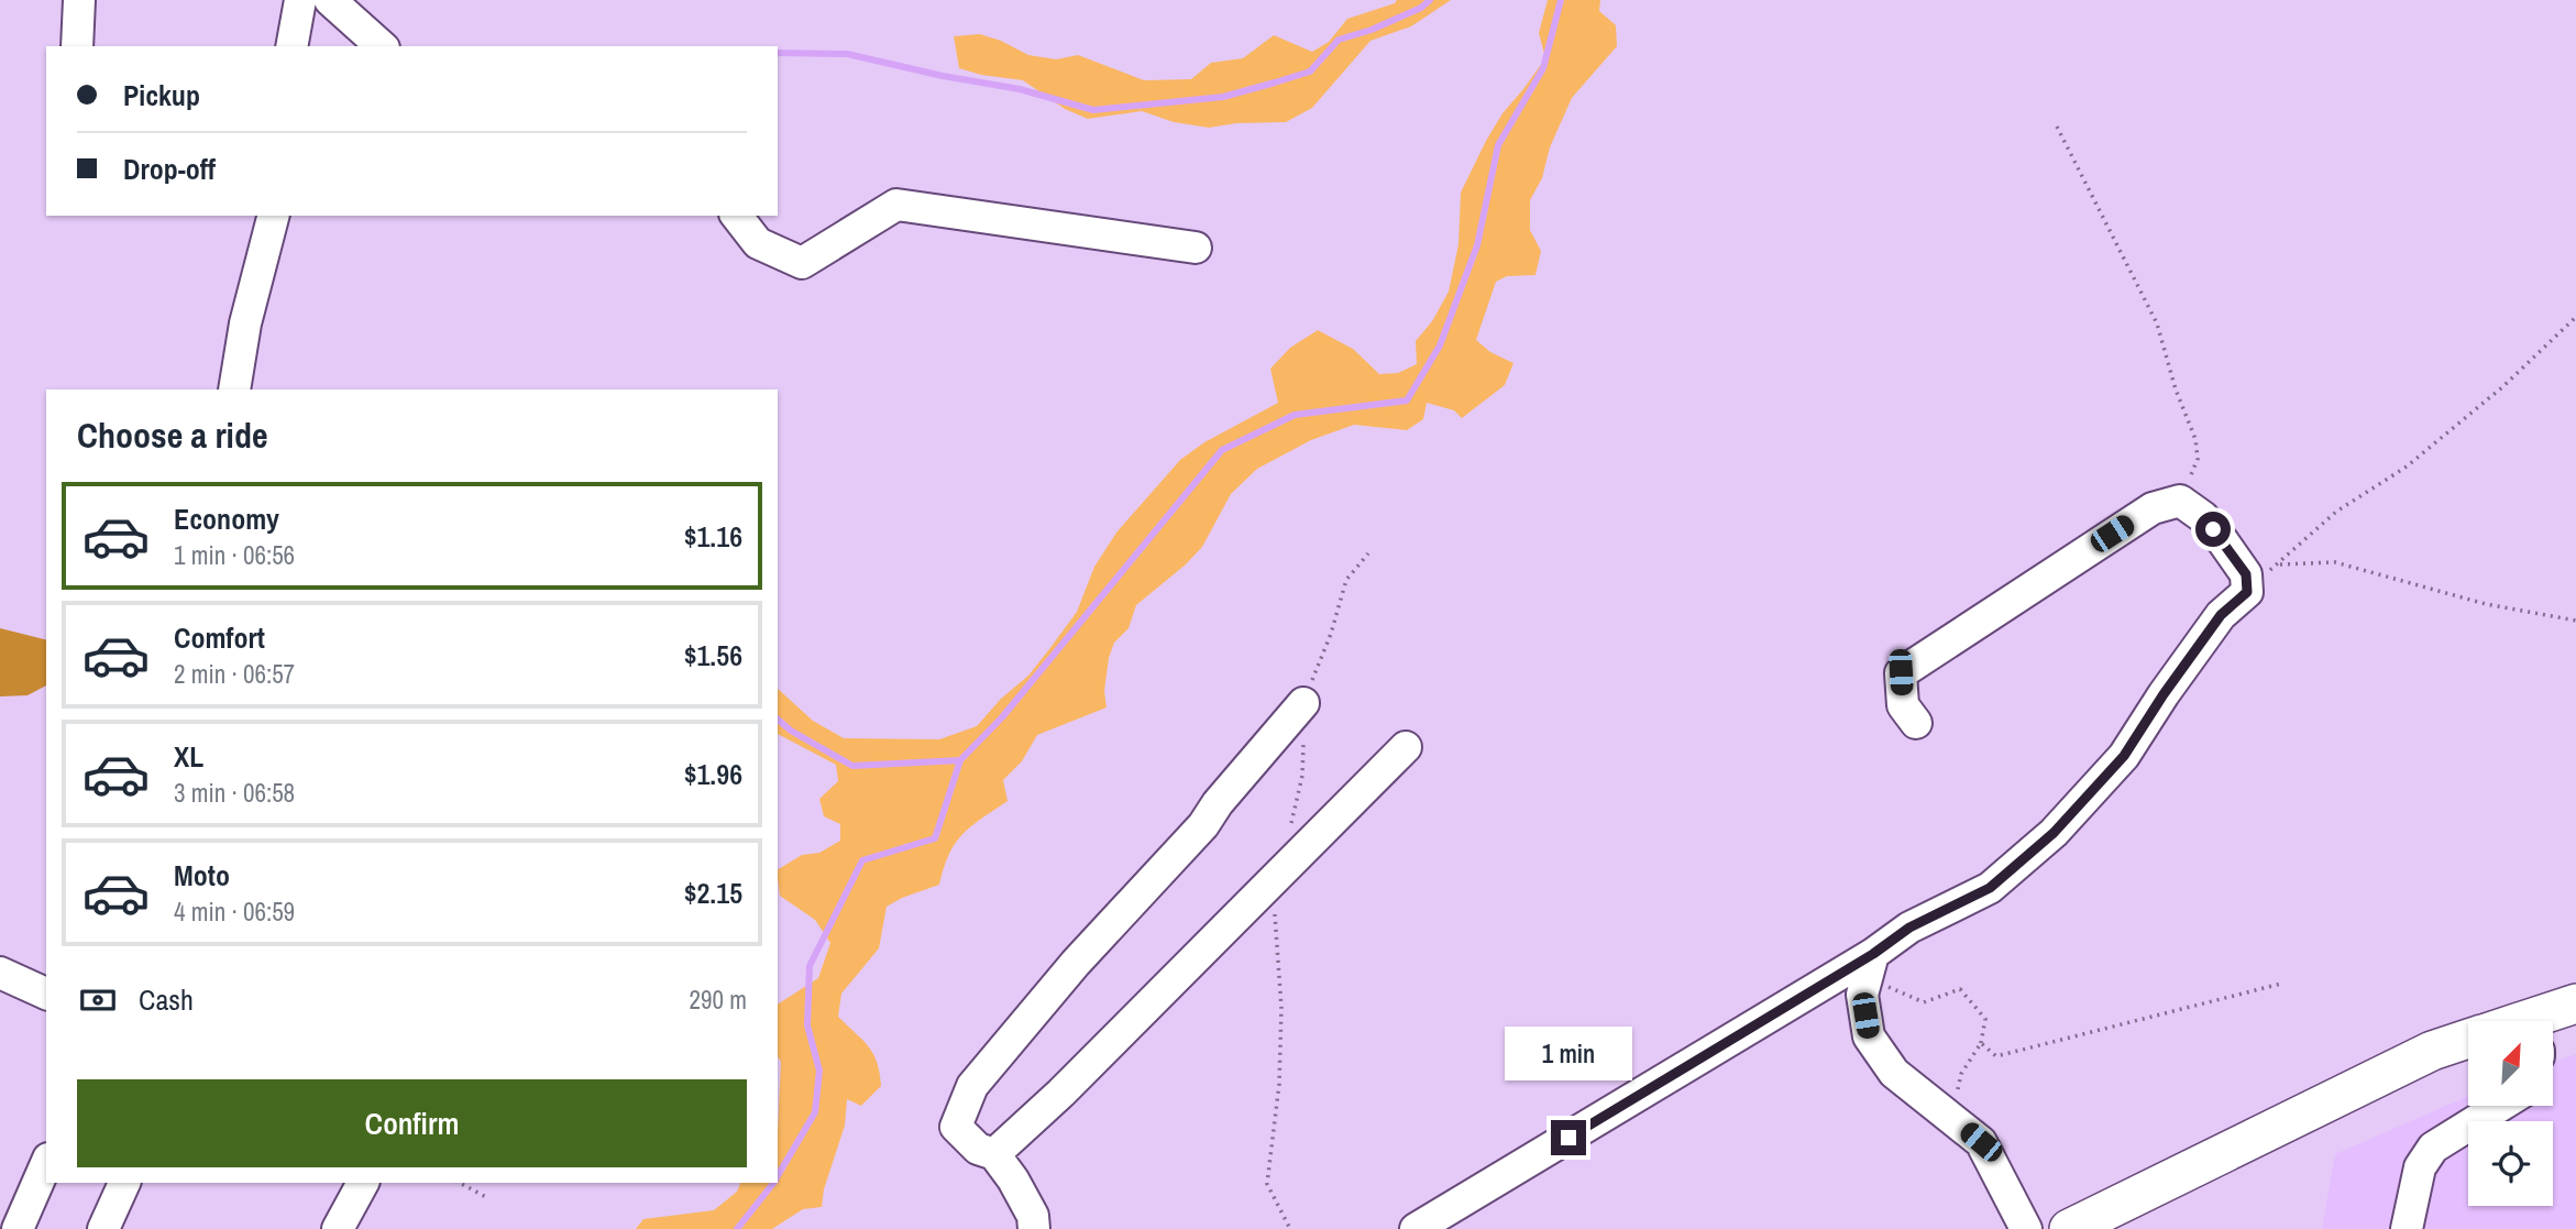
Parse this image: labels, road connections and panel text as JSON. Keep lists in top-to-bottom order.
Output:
{
  "north": "top right",
  "page": {
    "banner": ["Pickup", "Drop-off"],
    "heading": "Choose a ride",
    "list": [
      {
        "name": "Economy",
        "note": "1 min · 06:56",
        "value": "$1.16"
      },
      {
        "name": "Comfort",
        "note": "2 min · 06:57",
        "value": "$1.56"
      },
      {
        "name": "XL",
        "note": "3 min · 06:58",
        "value": "$1.96"
      },
      {
        "name": "Moto",
        "note": "4 min · 06:59",
        "value": "$2.15"
      }
    ],
    "pay": ["Cash", "290 m"],
    "bubble": "1 min",
    "buttons": "Confirm"
  }
}
